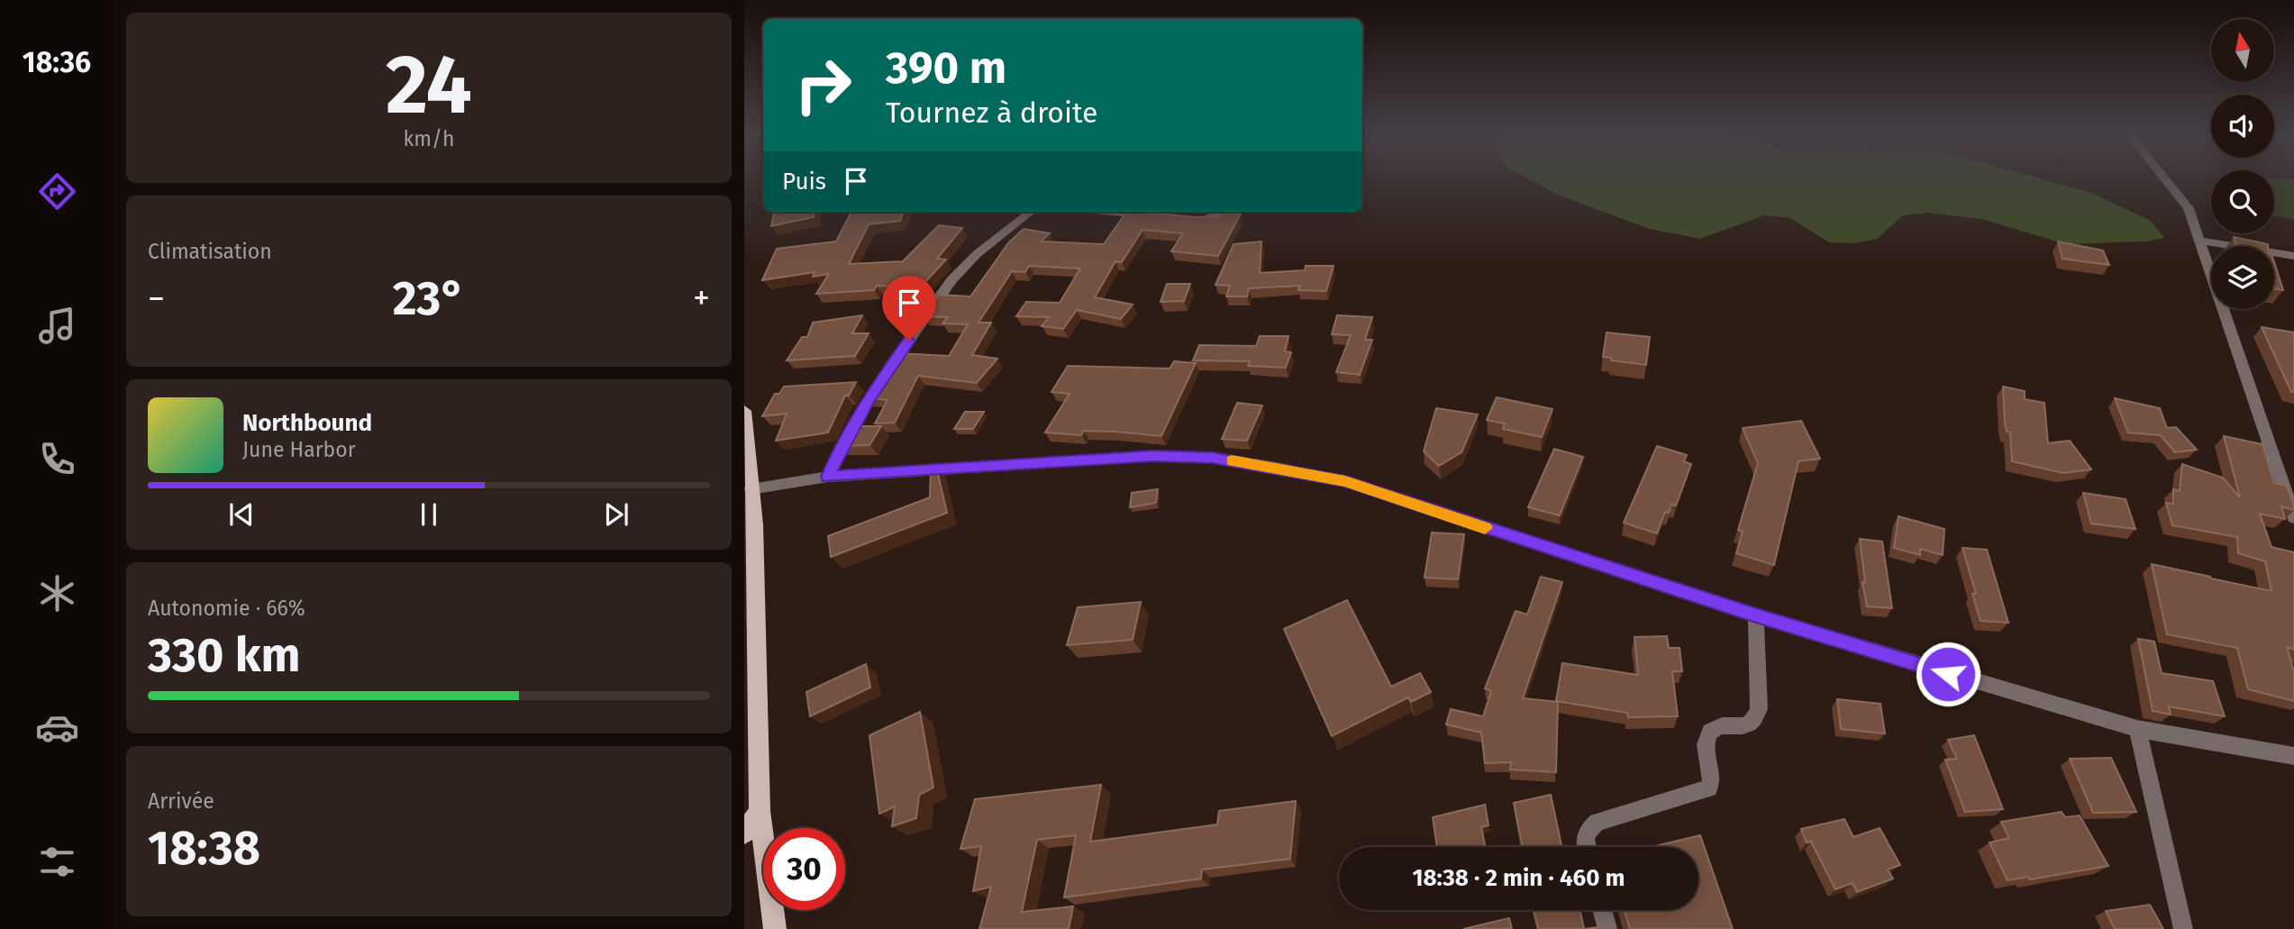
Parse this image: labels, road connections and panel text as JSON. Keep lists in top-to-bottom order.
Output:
{
  "north": "top",
  "page": {
    "tabs": "18:36",
    "tile": [
      ["24", "km/h"],
      "Climatisation",
      ["Autonomie · 66%", "330 km"],
      ["Arrivée", "18:38"]
    ],
    "turn": ["390 m", "Tournez à droite"],
    "then": "Puis",
    "heat": ["−", "23°", "+"],
    "song": ["Northbound", "June Harbor"],
    "limit": "30",
    "trip": "18:38 · 2 min · 460 m"
  }
}
